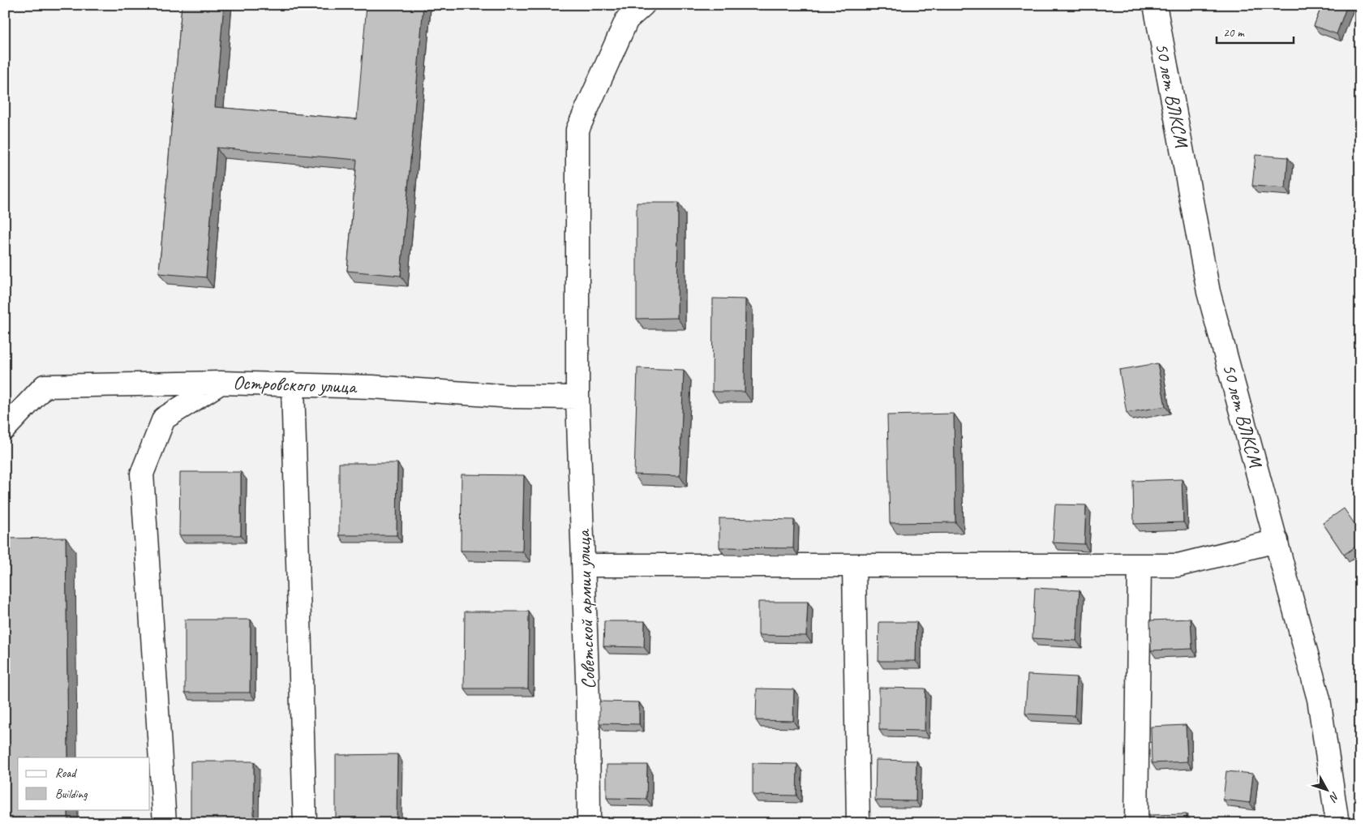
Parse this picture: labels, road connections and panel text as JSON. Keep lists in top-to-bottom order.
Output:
{
  "streets": {
    "street": ["50 лет ВЛКСМ", "Островского улица", "Советской армии улица"]
  },
  "crossings": [
    ["Островского улица", "Советской армии улица"]
  ],
  "legend": ["Road", "Building"],
  "scale_bar": "20 m",
  "north": "bottom right"
}
